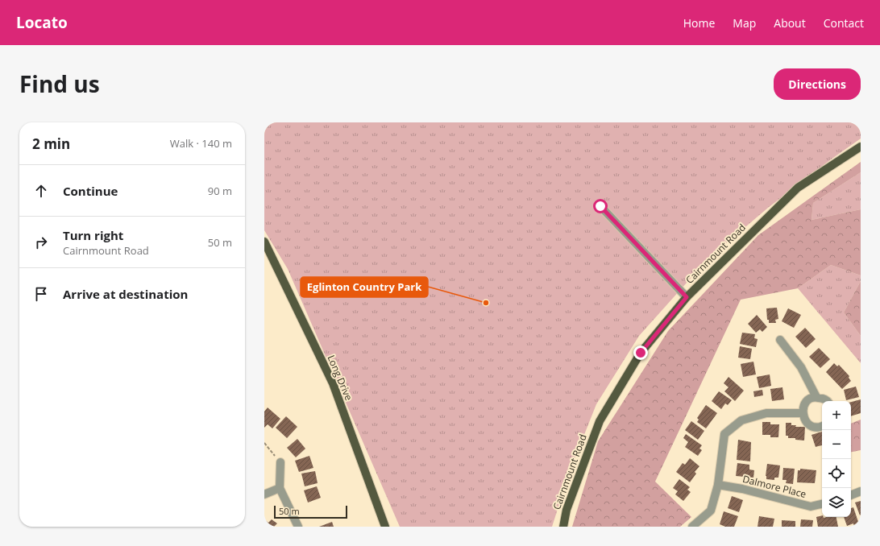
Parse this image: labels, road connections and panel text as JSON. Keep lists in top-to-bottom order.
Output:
{
  "streets": {
    "main road": ["Cairnmount Road", "Long Drive"],
    "street": ["Dalmore Place"]
  },
  "places": ["Eglinton Country Park"],
  "scale_bar": "50 m",
  "page": {
    "header": "Locato",
    "nav": [
      "Home",
      "Map",
      "About",
      "Contact"
    ],
    "title": "Find us",
    "buttons": "Directions",
    "heading": ["2 min", "Walk · 140 m"],
    "list": [
      ["Continue", "90 m"],
      ["Turn right", "Cairnmount Road", "50 m"],
      "Arrive at destination"
    ],
    "map_buttons": ["+", "−"],
    "scale": "50 m"
  }
}
